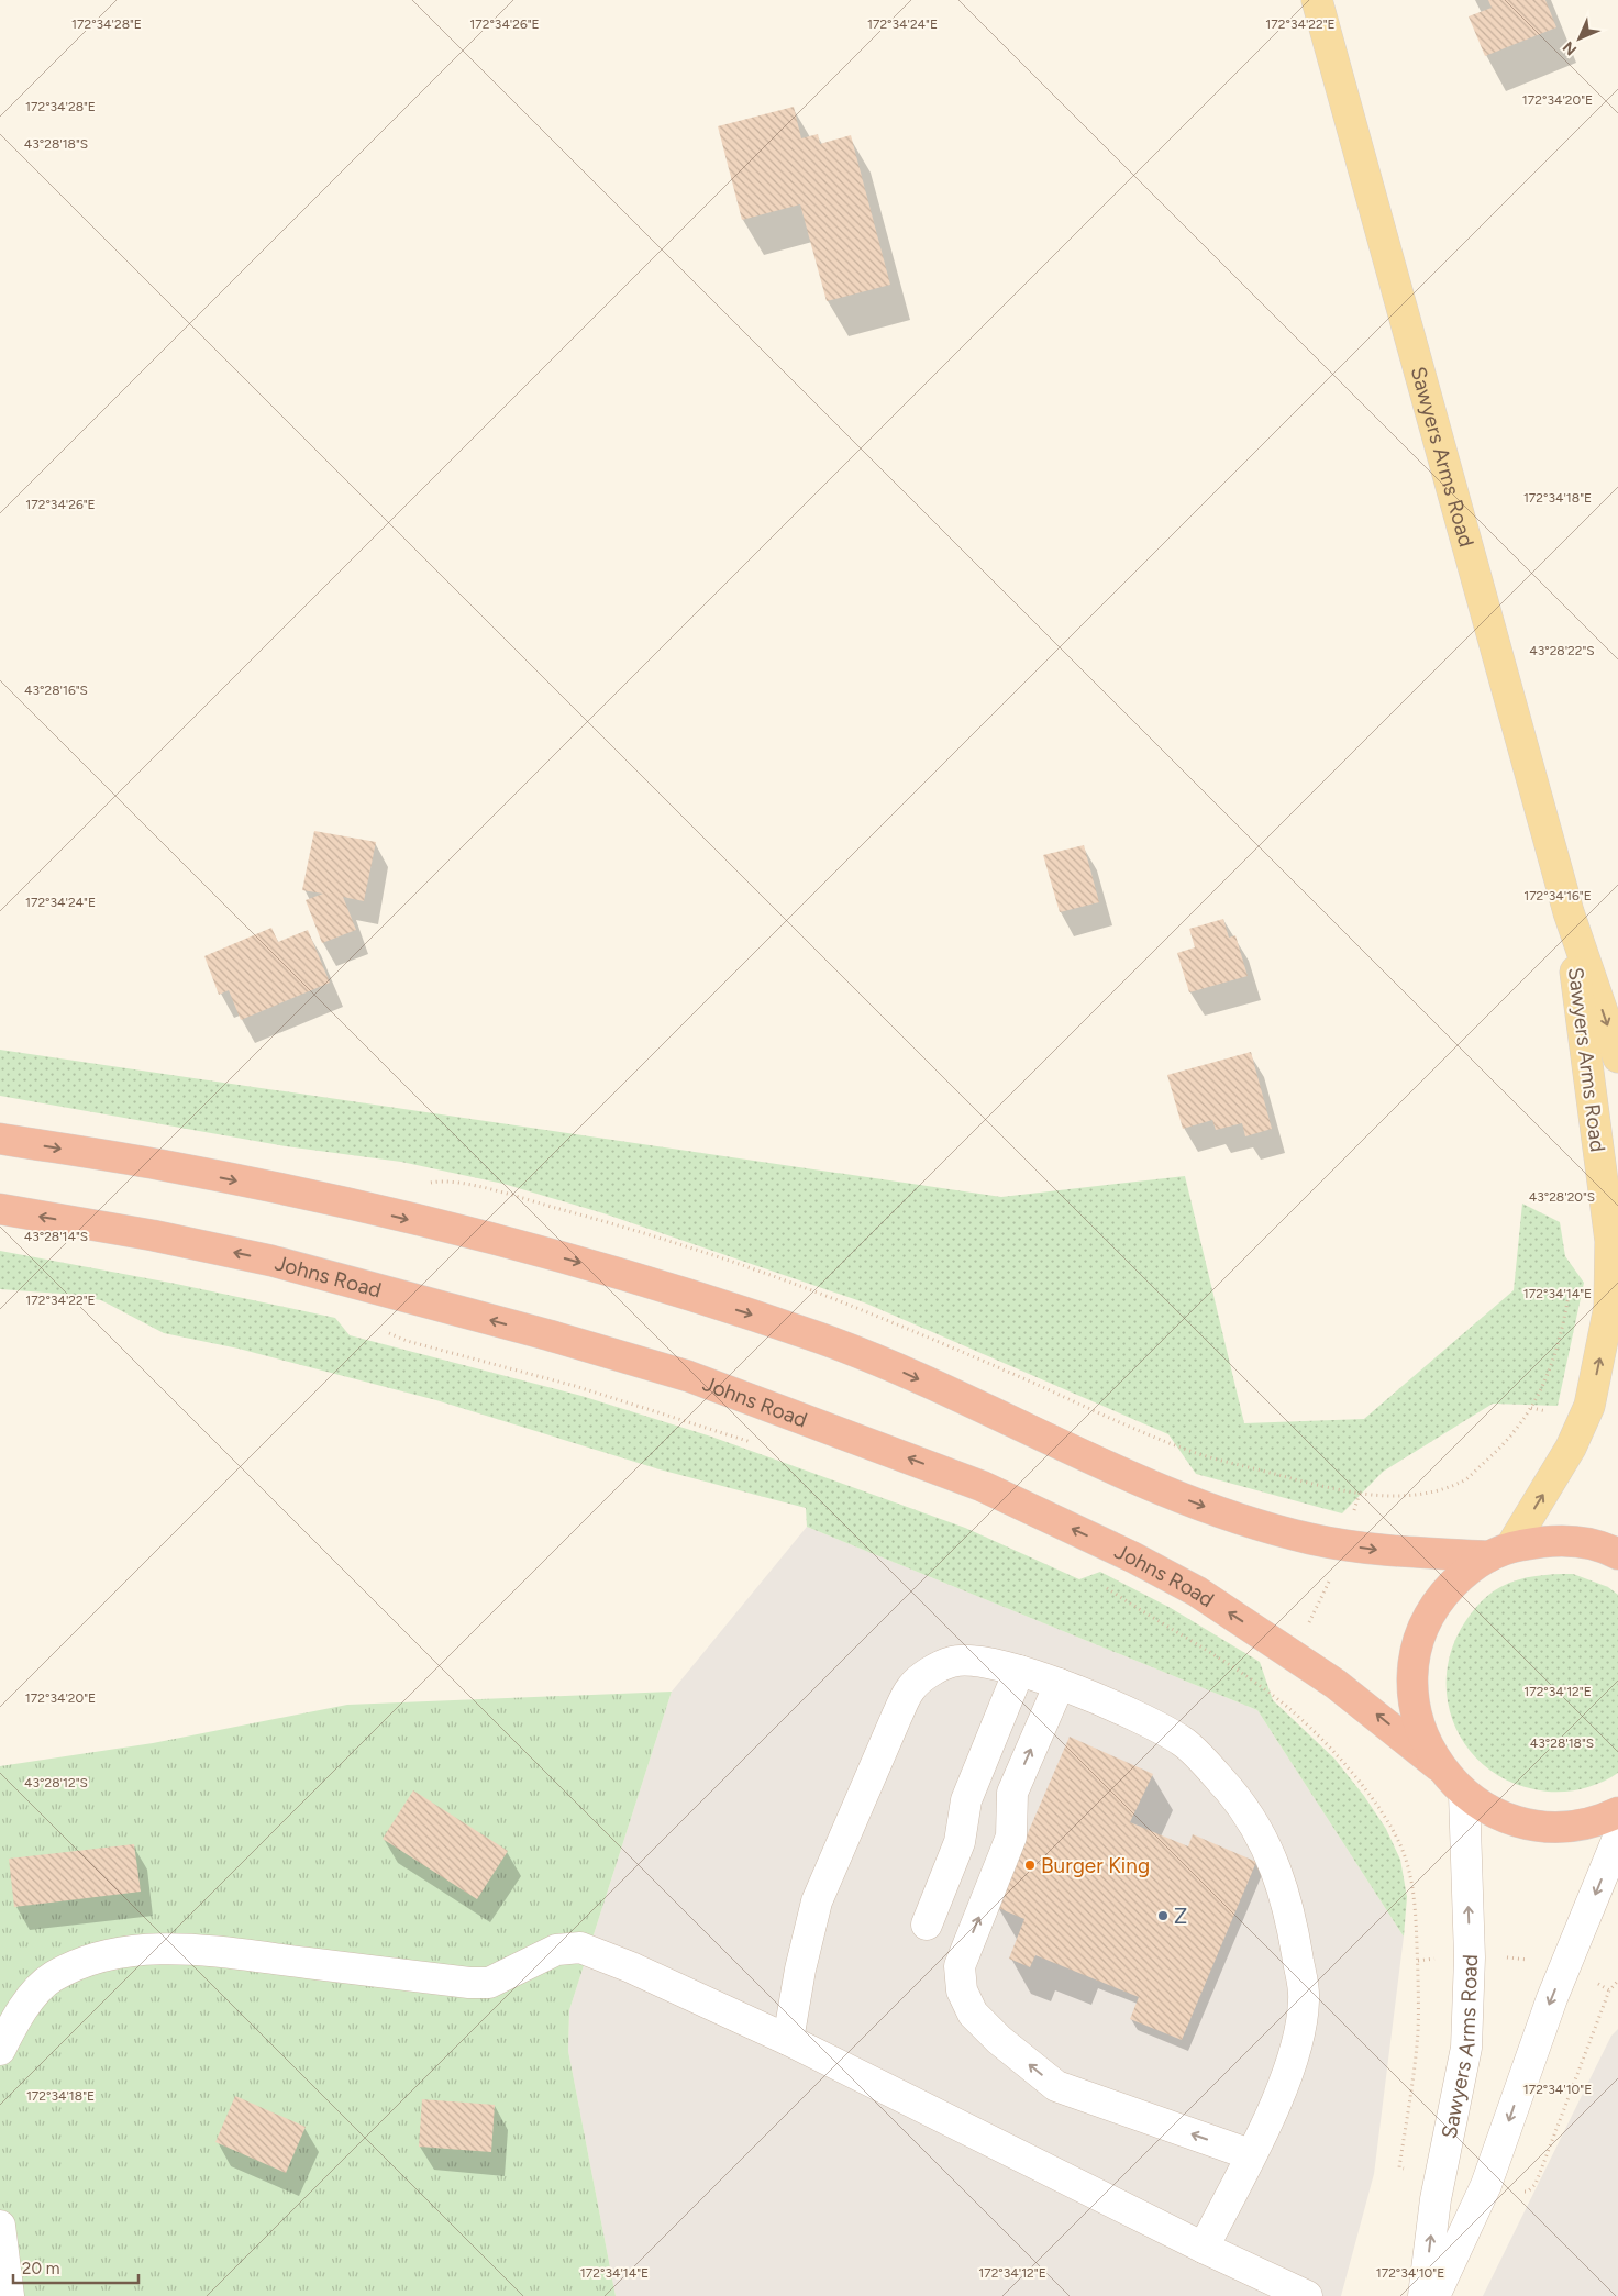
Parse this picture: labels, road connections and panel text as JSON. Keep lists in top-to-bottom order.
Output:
{
  "streets": {
    "highway": ["Johns Road"],
    "main road": ["Sawyers Arms Road"]
  },
  "places": ["Burger King", "Z"],
  "scale_bar": "20 m",
  "north": "bottom left",
  "coordinates": [
    "172°34'28\"E",
    "172°34'26\"E",
    "172°34'24\"E",
    "172°34'22\"E",
    "172°34'20\"E",
    "43°28'18\"S",
    "172°34'18\"E",
    "43°28'22\"S",
    "43°28'16\"S",
    "172°34'16\"E",
    "43°28'20\"S",
    "43°28'14\"S",
    "172°34'14\"E",
    "172°34'12\"E",
    "43°28'12\"S",
    "172°34'10\"E"
  ]
}
